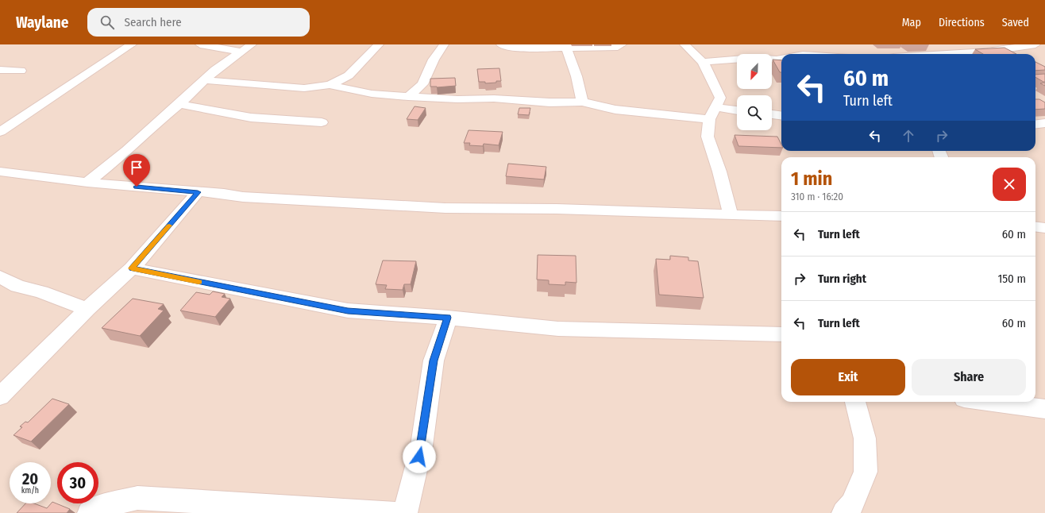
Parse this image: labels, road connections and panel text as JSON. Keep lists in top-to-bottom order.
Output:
{
  "north": "bottom left",
  "page": {
    "header": "Waylane",
    "search": "Search here",
    "nav": ["Map", "Directions", "Saved"],
    "turn": ["60 m", "Turn left"],
    "heading": ["1 min", "310 m · 16:20"],
    "list": [
      {
        "name": "Turn left",
        "value": "60 m"
      },
      {
        "name": "Turn right",
        "value": "150 m"
      },
      {
        "name": "Turn left",
        "value": "60 m"
      }
    ],
    "buttons": ["Exit", "Share"],
    "speed": "20 km/h",
    "limit": "30"
  }
}
